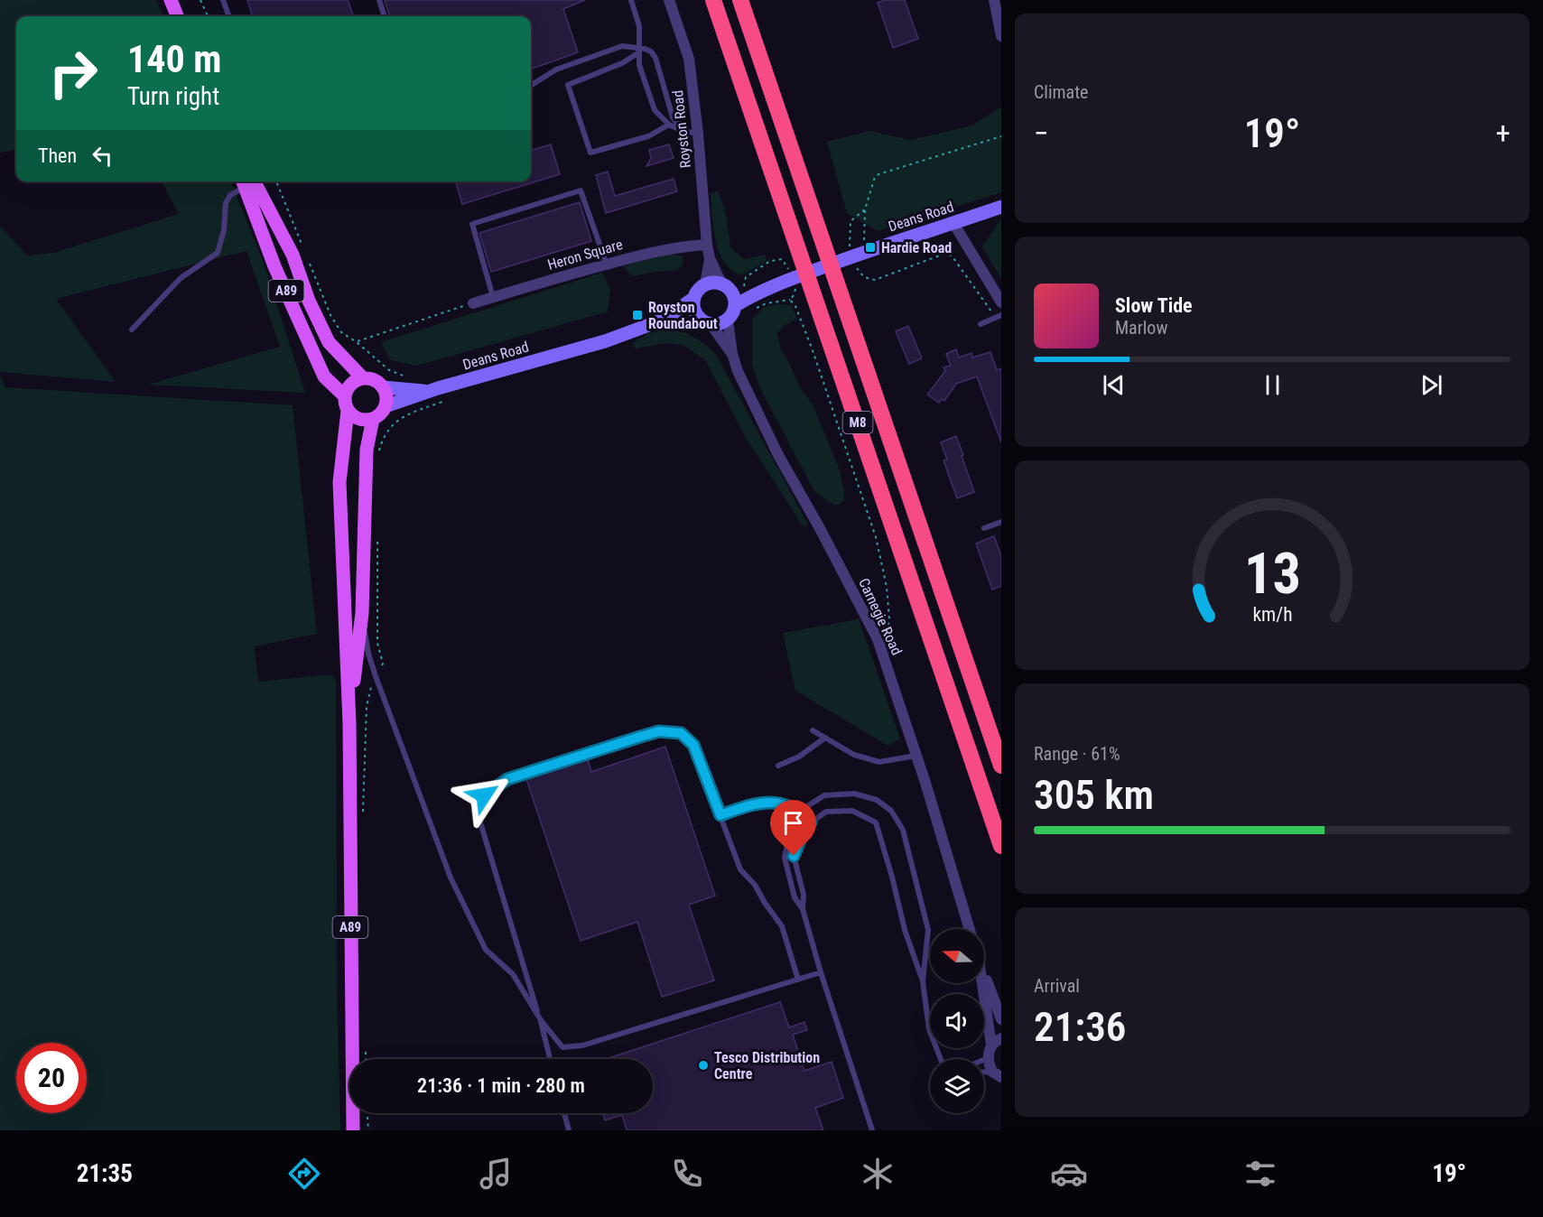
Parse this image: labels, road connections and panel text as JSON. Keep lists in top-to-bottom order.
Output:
{
  "streets": {
    "highway": ["M8"],
    "main road": ["A89"],
    "street": [
      "Royston Road",
      "Deans Road",
      "Heron Square",
      "Carnegie Road"
    ]
  },
  "crossings": [
    ["Royston Road", "Deans Road"],
    ["Royston Road", "Heron Square"],
    ["Royston Road", "Carnegie Road"],
    ["Deans Road", "A89"],
    ["Deans Road", "Carnegie Road"]
  ],
  "places": {
    "transit": ["Hardie Road", "Royston Roundabout"],
    "other": ["Tesco Distribution Centre"]
  },
  "north": "left",
  "page": {
    "tile": [
      "Climate",
      ["Range · 61%", "305 km"],
      ["Arrival", "21:36"]
    ],
    "turn": ["140 m", "Turn right"],
    "heat": ["−", "19°", "+"],
    "then": "Then",
    "song": ["Slow Tide", "Marlow"],
    "limit": "20",
    "trip": "21:36 · 1 min · 280 m",
    "tabs": ["21:35", "19°"],
    "gauge": ["13", "km/h"]
  }
}
